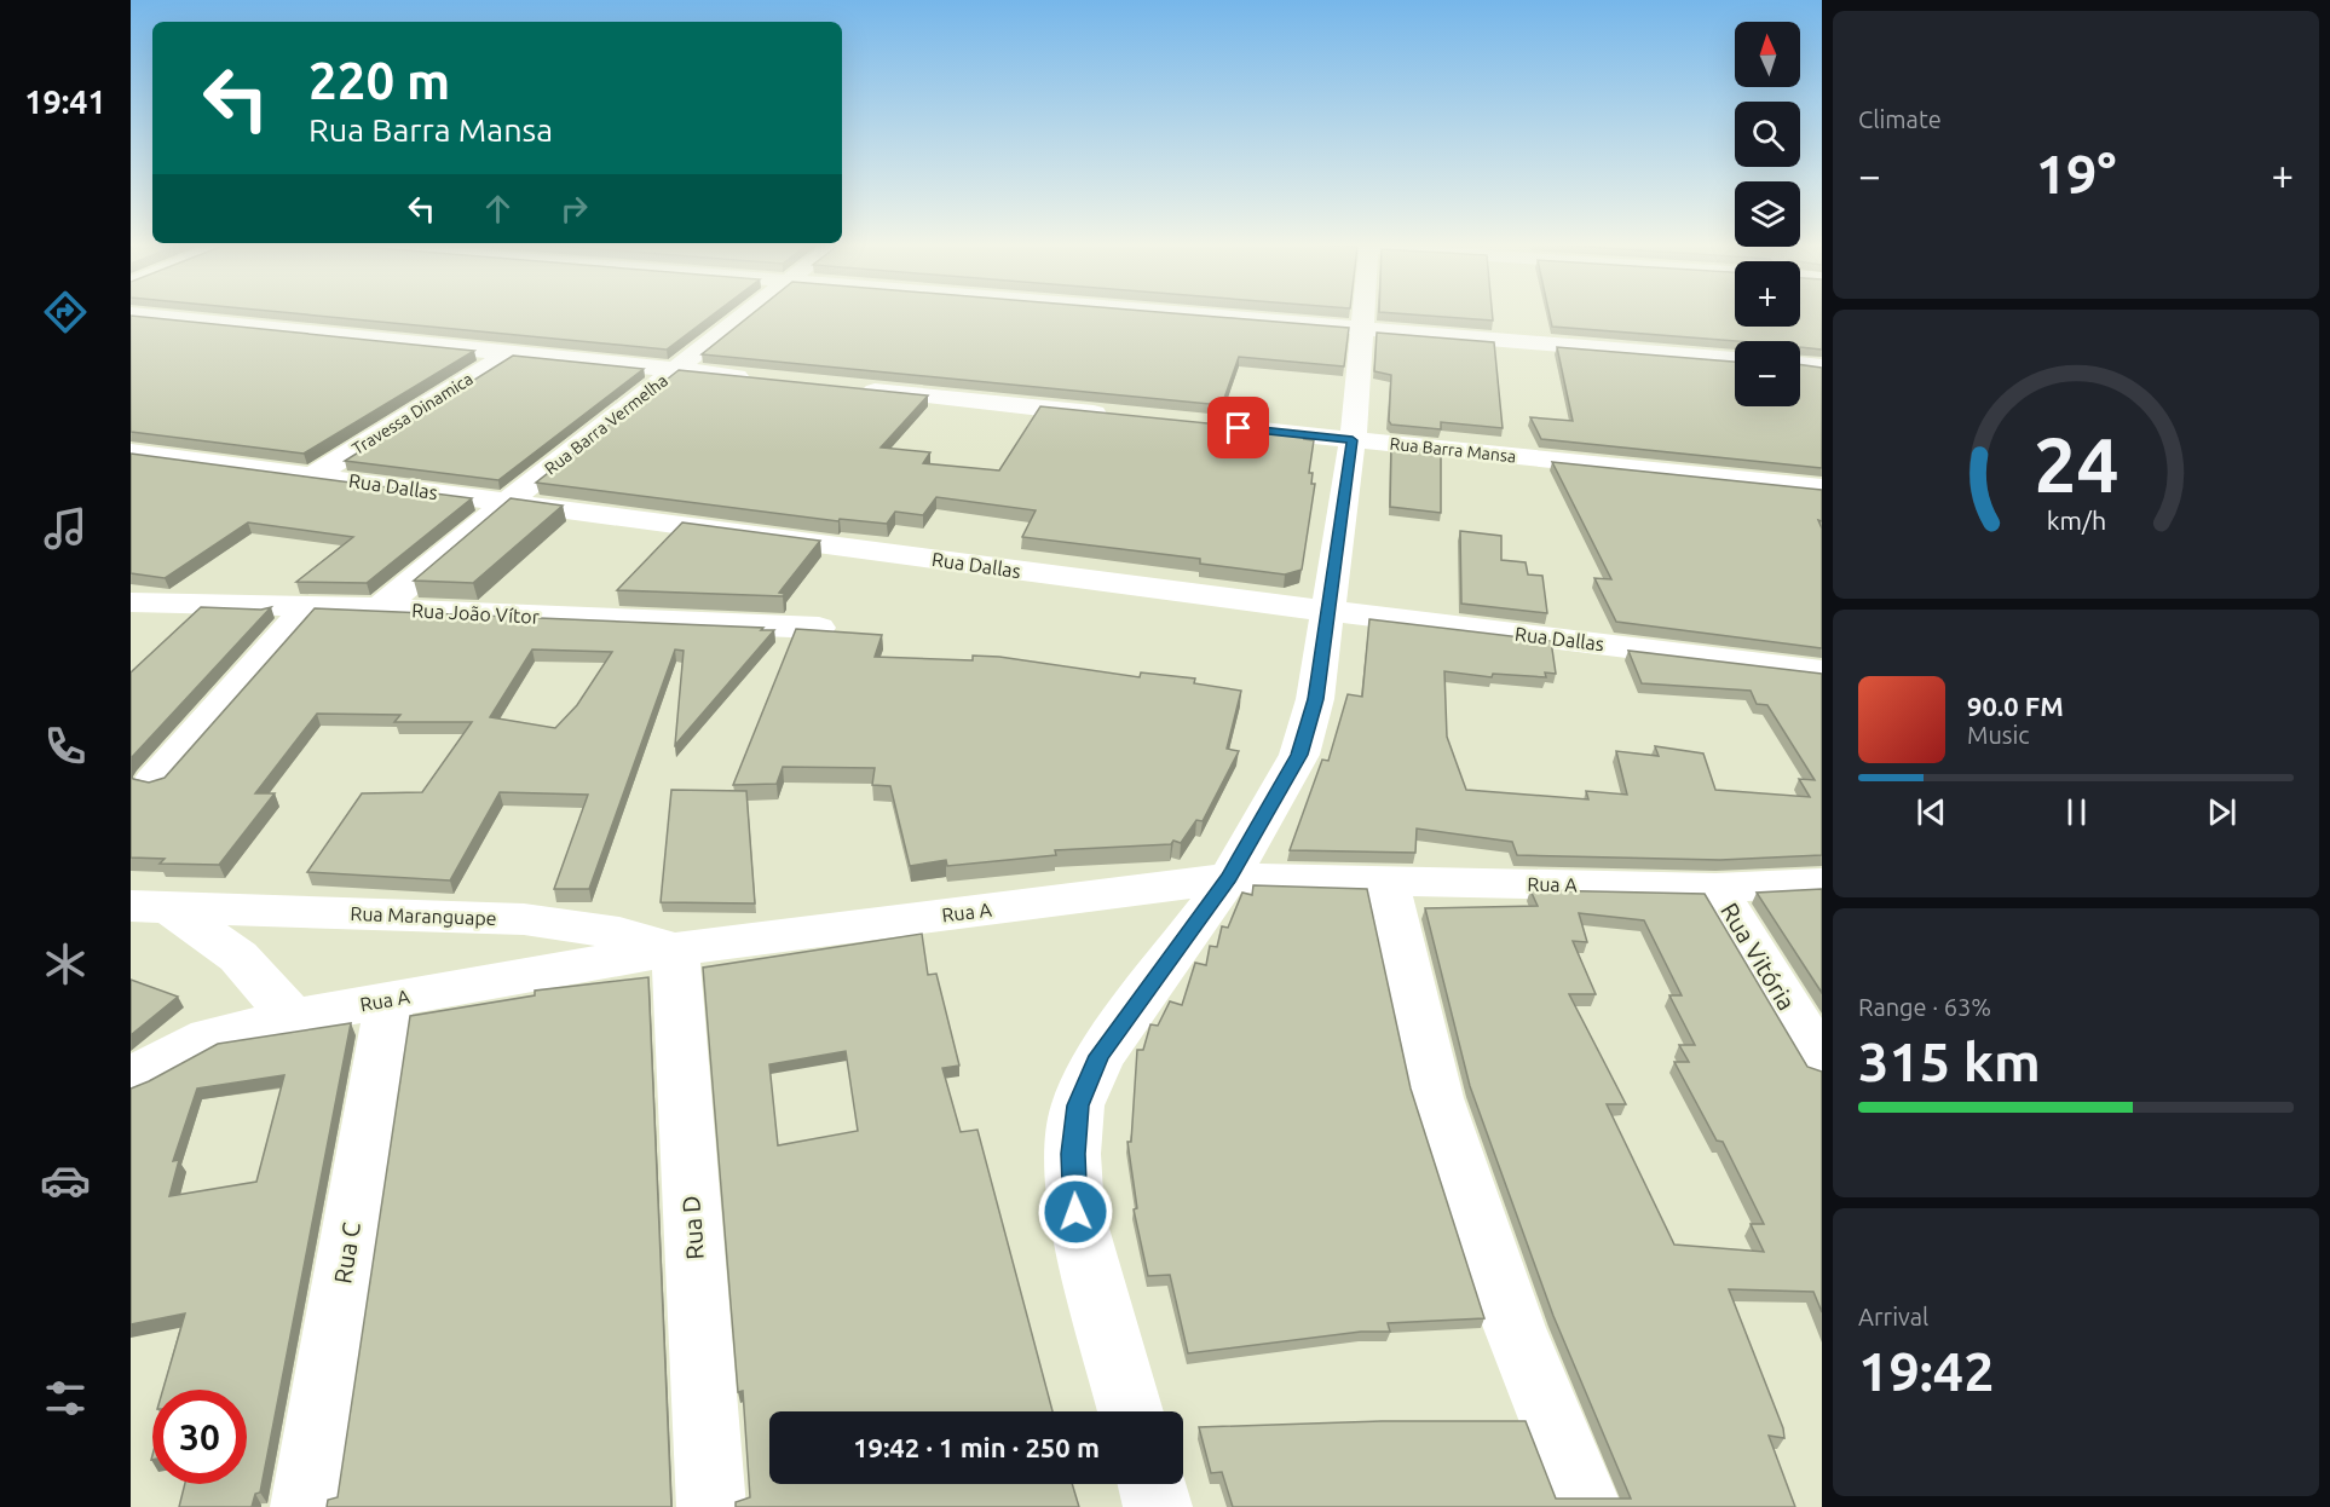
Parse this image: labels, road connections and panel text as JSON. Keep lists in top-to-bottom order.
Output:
{
  "streets": {
    "street": [
      "Travessa Dinamica",
      "Rua Barra Vermelha",
      "Rua Barra Mansa",
      "Rua Dallas",
      "Rua João Vítor",
      "Rua A",
      "Rua Maranguape",
      "Rua Vitória",
      "Rua D",
      "Rua C"
    ]
  },
  "crossings": [
    ["Travessa Dinamica", "Rua Dallas"],
    ["Rua Barra Vermelha", "Rua Dallas"],
    ["Rua Barra Vermelha", "Rua João Vítor"],
    ["Rua A", "Rua Maranguape"],
    ["Rua A", "Rua Vitória"],
    ["Rua A", "Rua D"],
    ["Rua A", "Rua C"],
    ["Rua Maranguape", "Rua D"]
  ],
  "north": "top",
  "page": {
    "tabs": "19:41",
    "tile": [
      "Climate",
      ["Range · 63%", "315 km"],
      ["Arrival", "19:42"]
    ],
    "map_buttons": ["+", "−"],
    "turn": ["220 m", "Rua Barra Mansa"],
    "heat": ["−", "19°", "+"],
    "song": ["90.0 FM", "Music"],
    "limit": "30",
    "trip": "19:42 · 1 min · 250 m",
    "gauge": ["24", "km/h"]
  }
}
